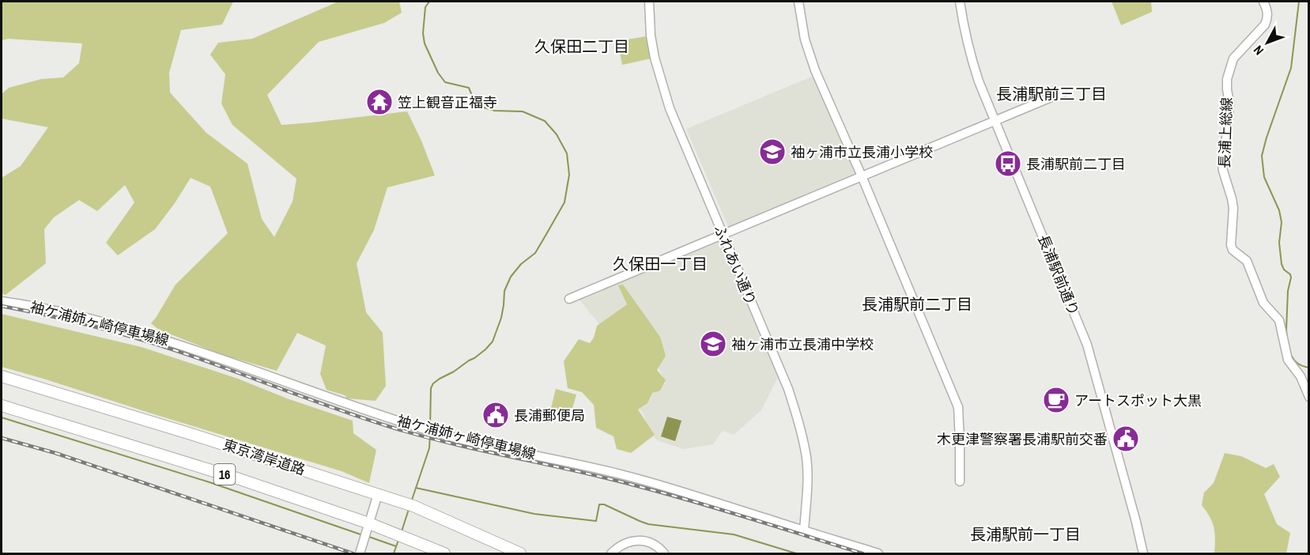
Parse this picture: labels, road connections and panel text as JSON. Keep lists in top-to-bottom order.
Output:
{
  "streets": {
    "highway": ["東京湾岸道路", "16"],
    "street": [
      "長浦上総線",
      "ふれあい通り",
      "長浦駅前通り",
      "袖ケ浦姉ヶ崎停車場線"
    ]
  },
  "crossings": [
    ["ふれあい通り", "袖ケ浦姉ヶ崎停車場線"]
  ],
  "districts": [
    "久保田二丁目",
    "長浦駅前三丁目",
    "久保田一丁目",
    "長浦駅前二丁目",
    "長浦駅前一丁目"
  ],
  "places": {
    "temple": ["笠上観音正福寺"],
    "school or university": ["袖ヶ浦市立長浦小学校", "袖ヶ浦市立長浦中学校"],
    "bus stop": ["長浦駅前二丁目"],
    "cafe": ["アートスポット大黒"],
    "public building": ["長浦郵便局", "木更津警察署長浦駅前交番"]
  },
  "north": "bottom left"
}
